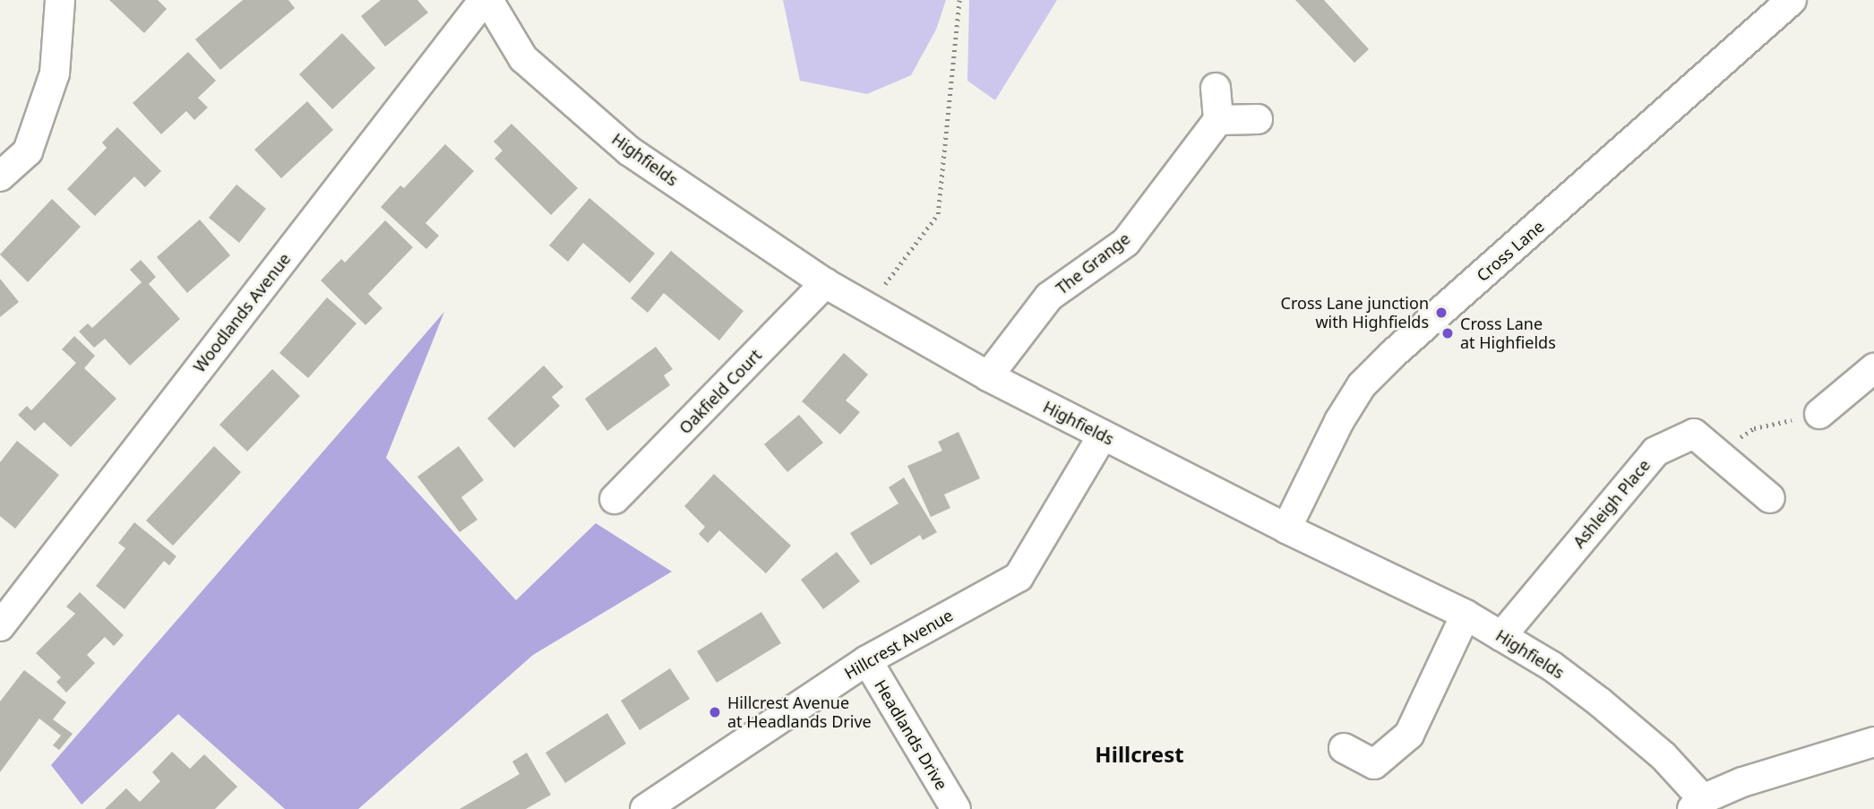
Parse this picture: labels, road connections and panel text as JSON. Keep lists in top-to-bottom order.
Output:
{
  "streets": {
    "street": [
      "Highfields",
      "Cross Lane",
      "The Grange",
      "Woodlands Avenue",
      "Oakfield Court",
      "Ashleigh Place",
      "Hillcrest Avenue",
      "Headlands Drive"
    ]
  },
  "crossings": [
    ["Highfields", "Cross Lane"],
    ["Highfields", "The Grange"],
    ["Highfields", "Woodlands Avenue"],
    ["Highfields", "Oakfield Court"],
    ["Highfields", "Ashleigh Place"],
    ["Highfields", "Hillcrest Avenue"],
    ["Hillcrest Avenue", "Headlands Drive"]
  ],
  "districts": ["Hillcrest"],
  "places": ["Cross Lane junction with Highfields", "Cross Lane at Highfields", "Hillcrest Avenue at Headlands Drive"]
}
